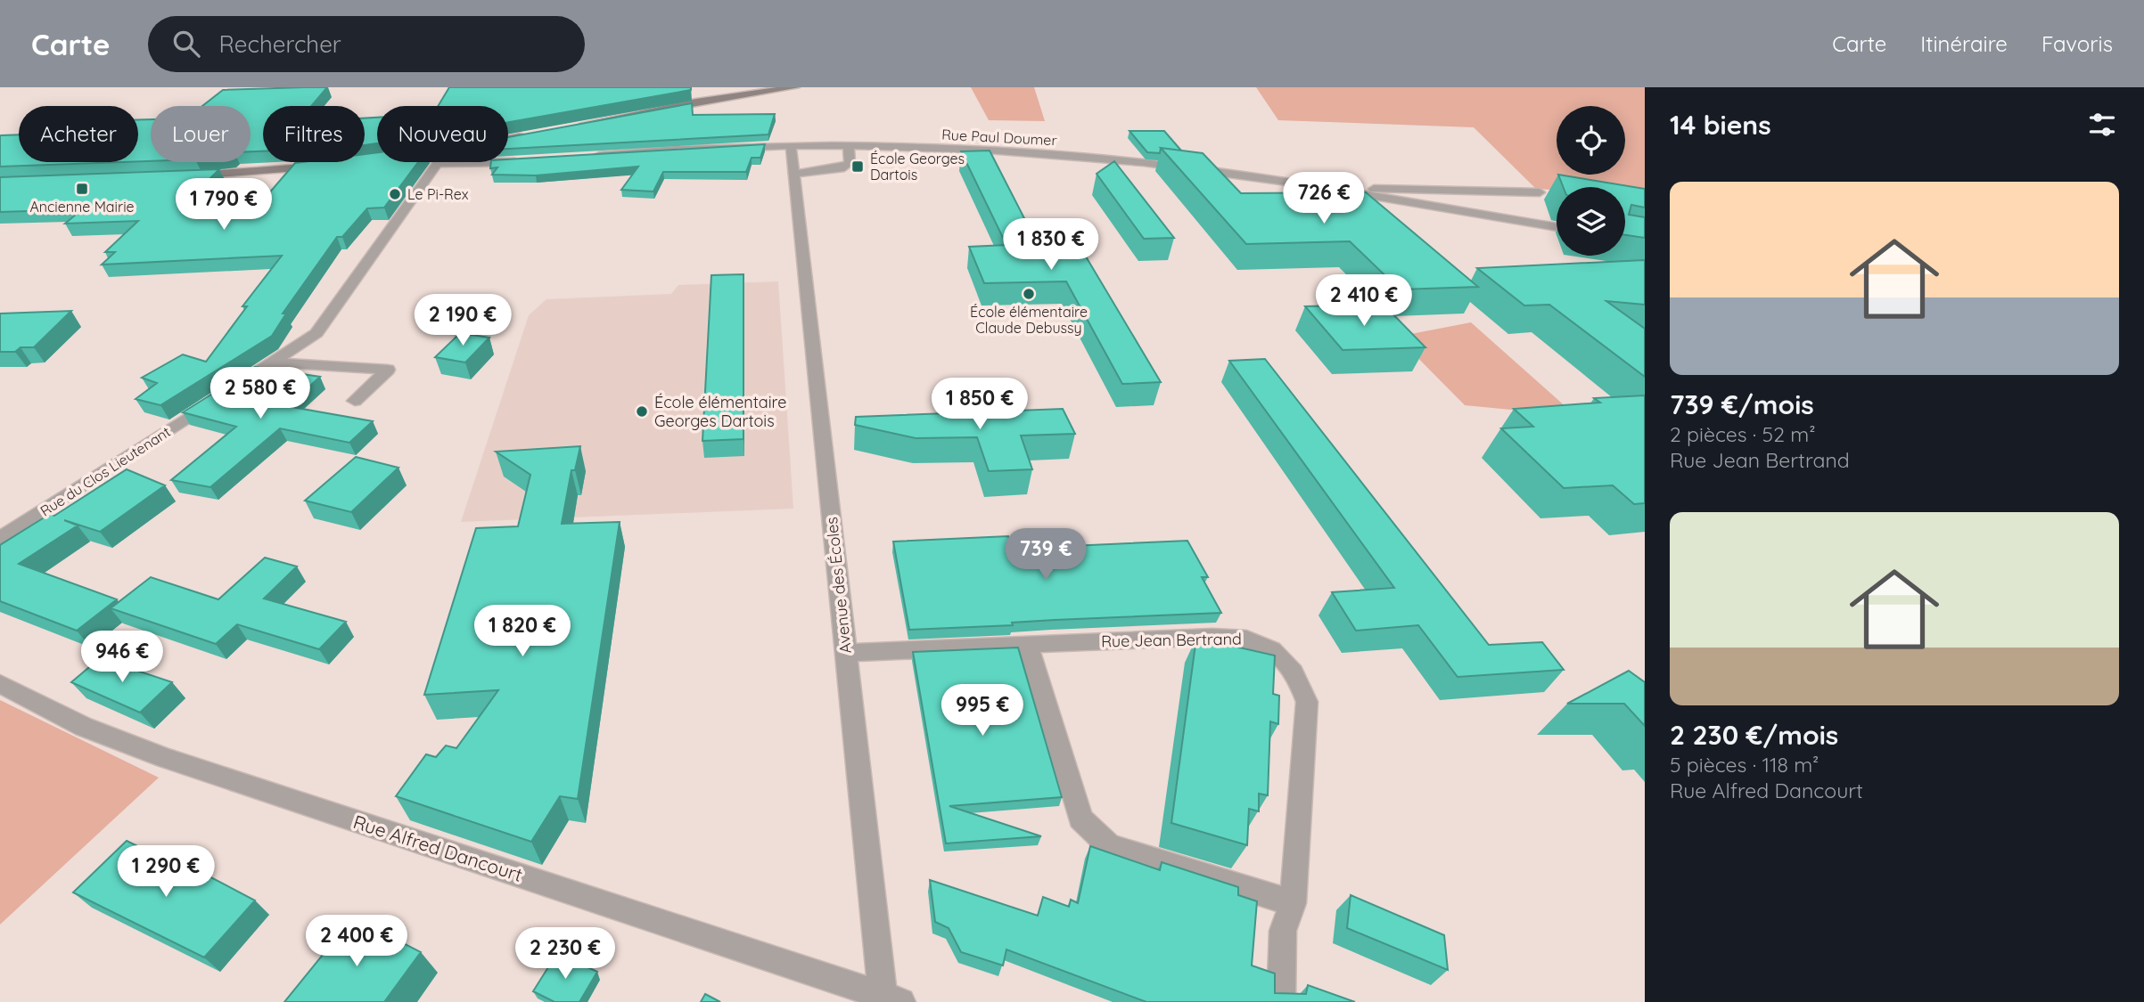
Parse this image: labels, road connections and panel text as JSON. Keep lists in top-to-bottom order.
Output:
{
  "streets": {
    "street": [
      "Rue Paul Doumer",
      "Rue du Clos Lieutenant",
      "Avenue des Écoles",
      "Rue Jean Bertrand",
      "Rue Alfred Dancourt"
    ]
  },
  "crossings": [
    ["Rue Paul Doumer", "Avenue des Écoles"],
    ["Avenue des Écoles", "Rue Jean Bertrand"],
    ["Avenue des Écoles", "Rue Alfred Dancourt"]
  ],
  "places": {
    "transit": ["École Georges Dartois", "Ancienne Mairie"],
    "other": ["Le Pi-Rex", "École élémentaire Claude Debussy", "École élémentaire Georges Dartois"]
  },
  "page": {
    "header": "Carte",
    "search": "Rechercher",
    "nav": ["Carte", "Itinéraire", "Favoris"],
    "heading": "14 biens",
    "chip": [
      "Acheter",
      "Louer",
      "Filtres",
      "Nouveau"
    ],
    "list": [
      {
        "name": "739 €/mois",
        "note": "2 pièces · 52 m² · Rue Jean Bertrand"
      },
      {
        "name": "2 230 €/mois",
        "note": "5 pièces · 118 m² · Rue Alfred Dancourt"
      }
    ],
    "price": [
      "726 €",
      "1 790 €",
      "1 830 €",
      "2 410 €",
      "2 190 €",
      "2 580 €",
      "1 850 €",
      "739 €",
      "1 820 €",
      "946 €",
      "995 €",
      "1 290 €",
      "2 400 €",
      "2 230 €"
    ]
  }
}
